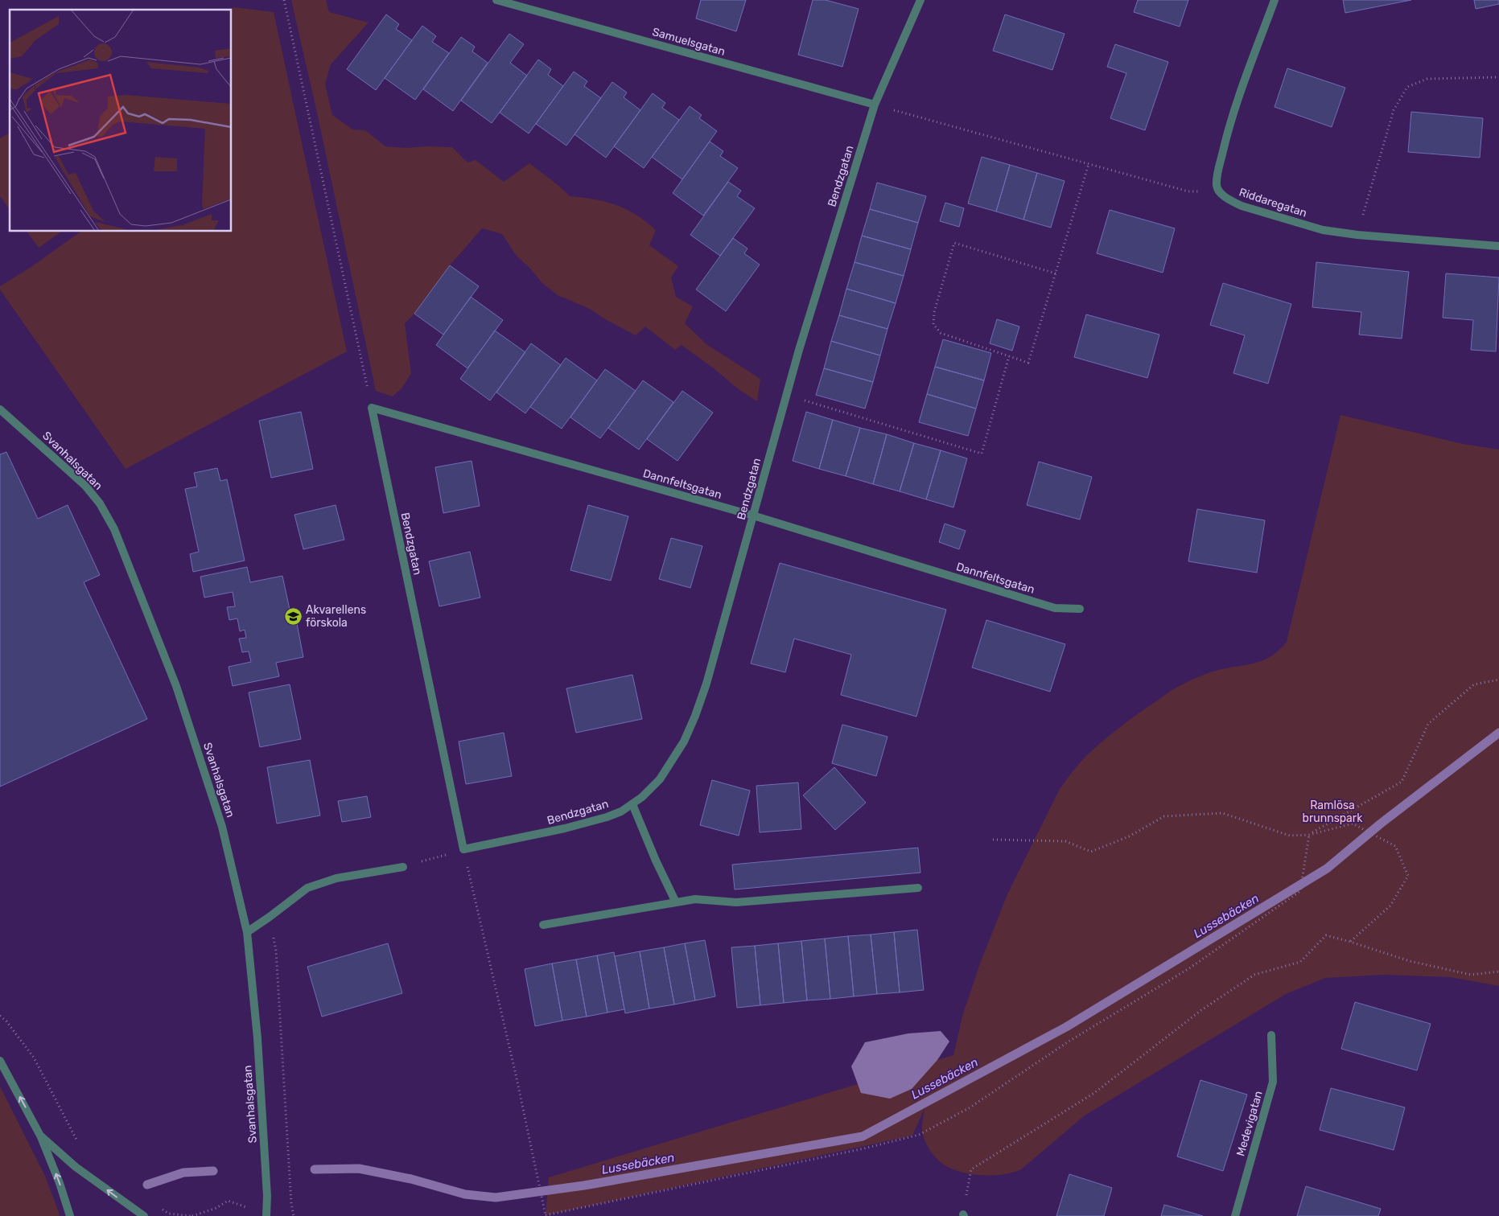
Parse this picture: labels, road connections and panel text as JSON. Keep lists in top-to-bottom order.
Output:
{
  "streets": {
    "street": [
      "Samuelsgatan",
      "Bendzgatan",
      "Riddaregatan",
      "Svanhalsgatan",
      "Dannfeltsgatan",
      "Medevigatan"
    ]
  },
  "crossings": [
    ["Samuelsgatan", "Bendzgatan"],
    ["Bendzgatan", "Dannfeltsgatan"]
  ],
  "water": ["Lussebäcken"],
  "parks": ["Ramlösa brunnspark"],
  "places": {
    "school or university": ["Akvarellens förskola"]
  }
}
